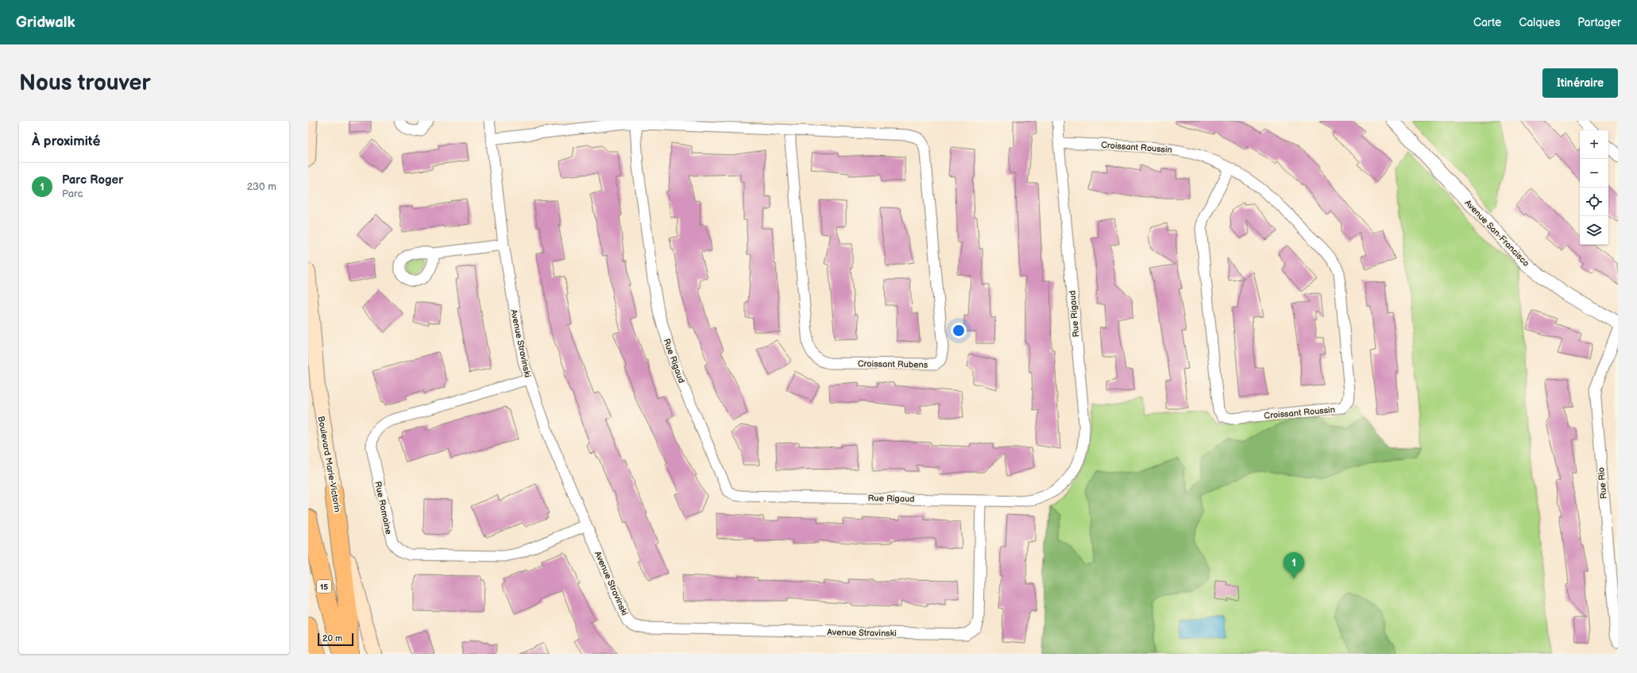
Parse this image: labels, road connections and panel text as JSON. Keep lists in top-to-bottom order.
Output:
{
  "streets": {
    "highway": ["15"],
    "main road": ["Boulevard Marie-Victorin"],
    "street": [
      "Croissant Roussin",
      "Avenue San-Francisco",
      "Rue Rigaud",
      "Avenue Stravinski",
      "Croissant Rubens",
      "Rue Rio",
      "Rue Romaine"
    ]
  },
  "crossings": [
    ["Croissant Roussin", "Rue Rigaud"],
    ["Rue Rigaud", "Avenue Stravinski"],
    ["Rue Rigaud", "Croissant Rubens"],
    ["Avenue Stravinski", "Croissant Rubens"],
    ["Avenue Stravinski", "Rue Romaine"]
  ],
  "scale_bar": "20 m",
  "page": {
    "header": "Gridwalk",
    "nav": ["Carte", "Calques", "Partager"],
    "buttons": "Itinéraire",
    "title": "Nous trouver",
    "heading": "À proximité",
    "map_buttons": ["+", "−"],
    "list": [
      {
        "mark": "1",
        "name": "Parc Roger",
        "note": "Parc",
        "value": "230 m"
      }
    ],
    "pins": "1",
    "scale": "20 m"
  }
}
